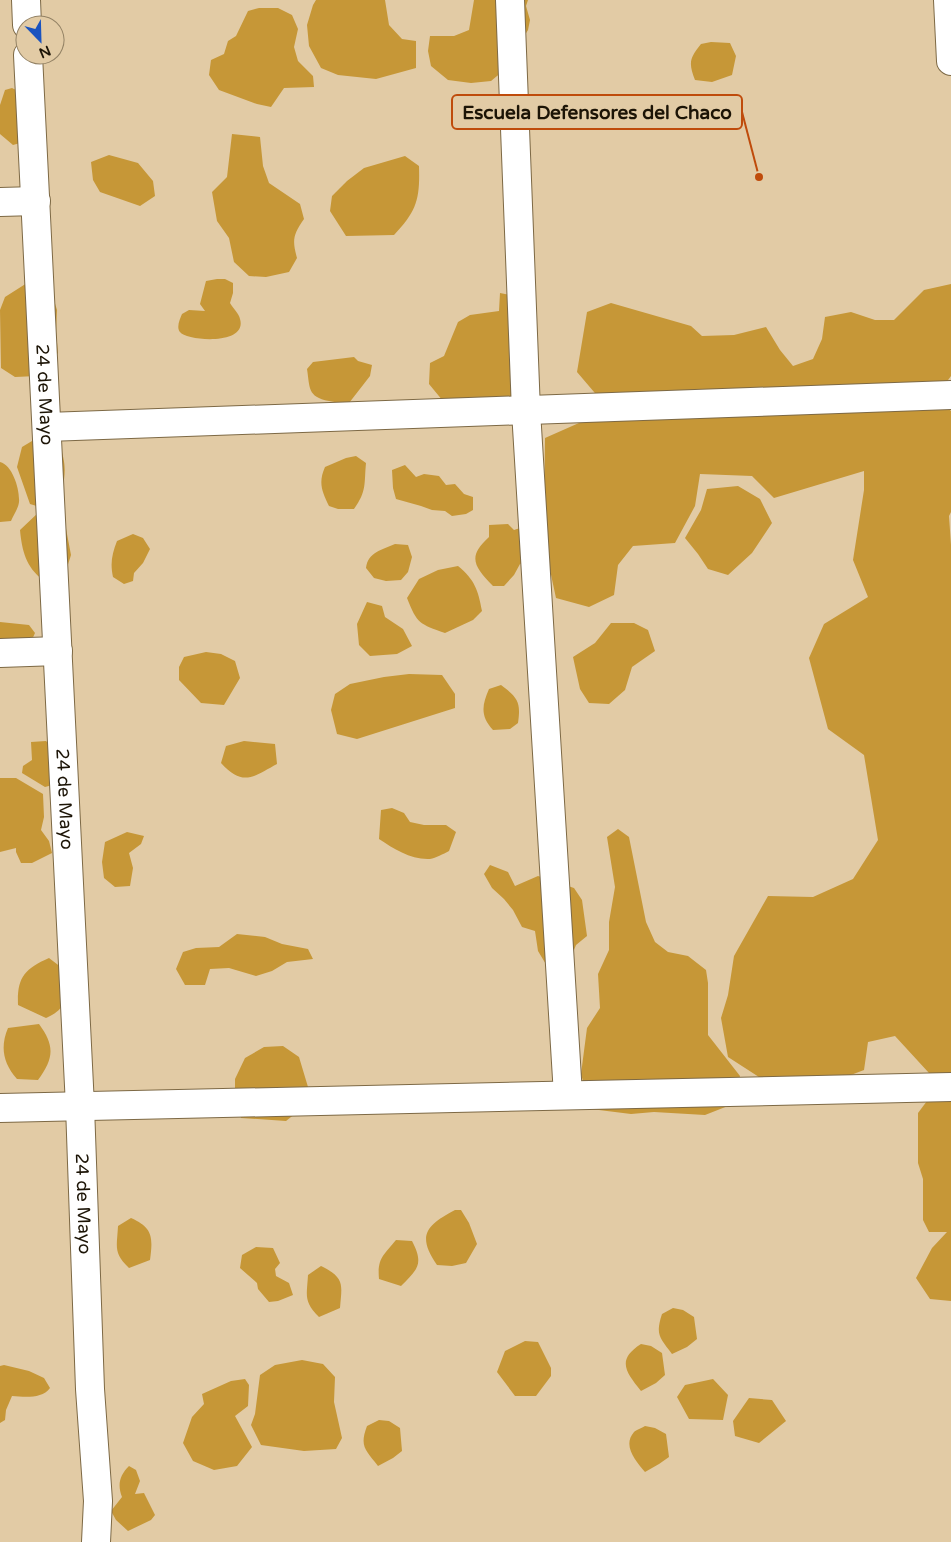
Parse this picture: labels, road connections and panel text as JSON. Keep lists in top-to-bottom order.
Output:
{
  "streets": {
    "street": ["24 de Mayo"]
  },
  "places": ["Escuela Defensores del Chaco"],
  "north": "bottom right"
}
